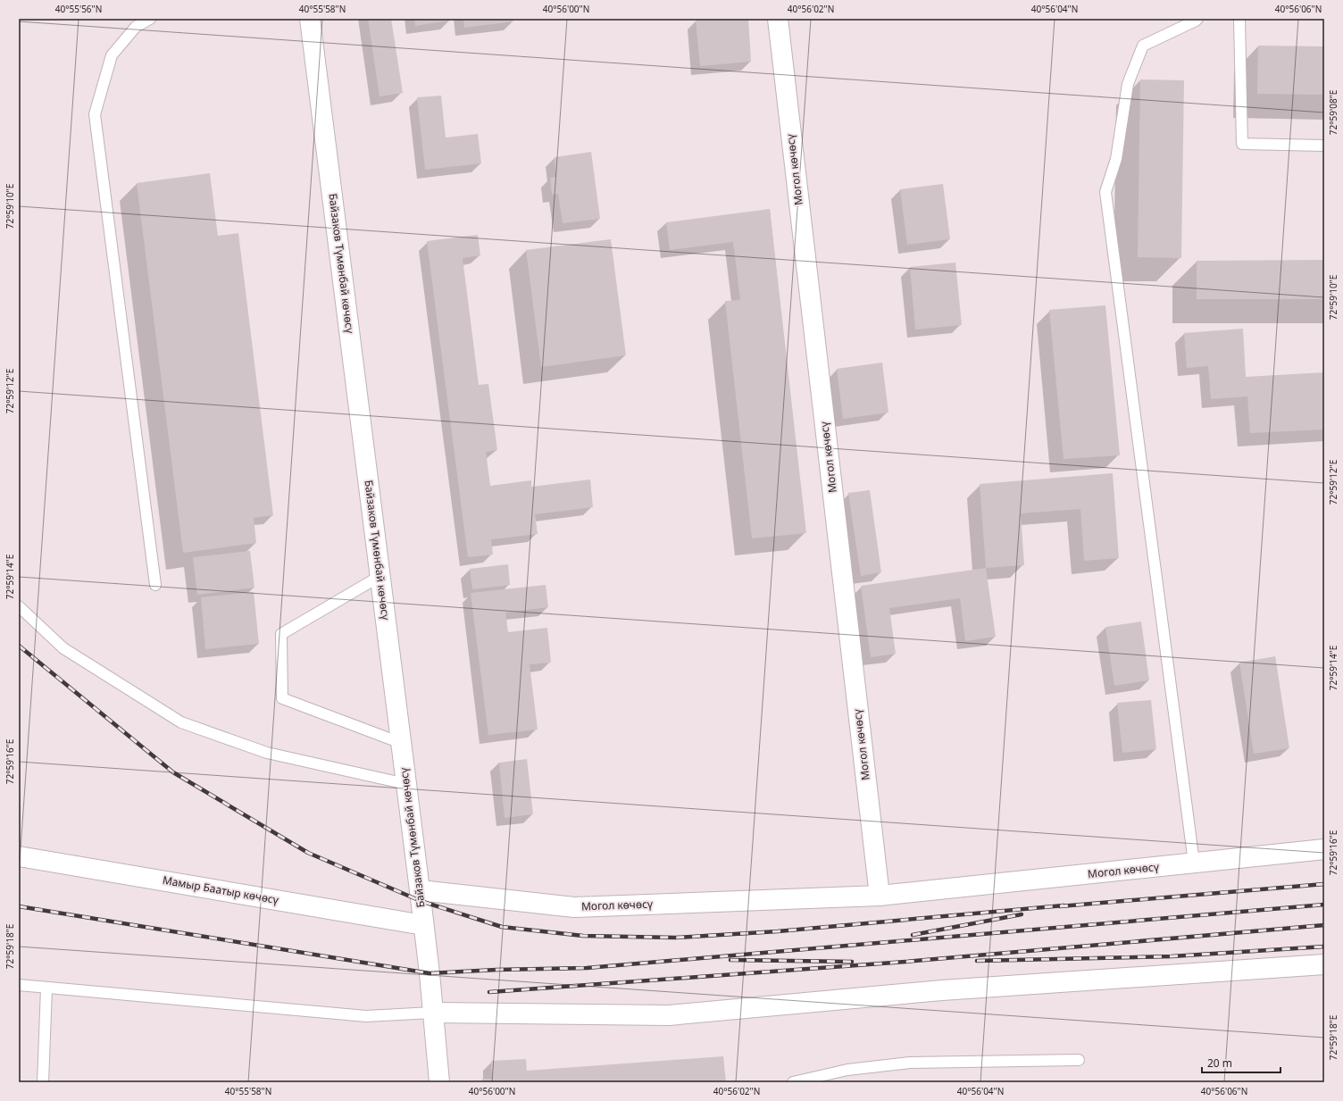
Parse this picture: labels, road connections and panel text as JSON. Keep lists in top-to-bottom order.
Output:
{
  "streets": {
    "street": ["Могол көчөсү", "Байзаков Түмөнбай көчөсү", "Мамыр Баатыр көчөсү"]
  },
  "crossings": [
    ["Могол көчөсү", "Байзаков Түмөнбай көчөсү"],
    ["Байзаков Түмөнбай көчөсү", "Мамыр Баатыр көчөсү"]
  ],
  "scale_bar": "20 m",
  "coordinates": [
    "40°55'56\"N",
    "40°55'58\"N",
    "40°56'00\"N",
    "40°56'02\"N",
    "40°56'04\"N",
    "40°56'06\"N",
    "72°59'08\"E",
    "72°59'10\"E",
    "72°59'12\"E",
    "72°59'14\"E",
    "72°59'16\"E",
    "72°59'18\"E"
  ]
}
